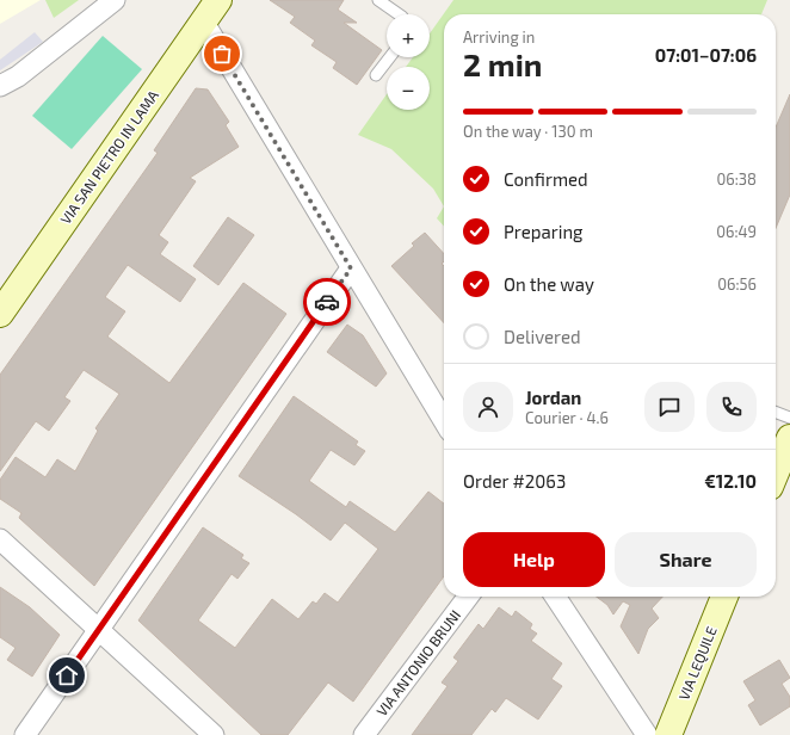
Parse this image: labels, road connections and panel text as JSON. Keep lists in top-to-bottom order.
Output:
{
  "streets": {
    "main road": ["VIA SAN PIETRO IN LAMA", "VIA LEQUILE"],
    "street": ["VIA ANTONIO BRUNI"]
  },
  "page": {
    "map_buttons": ["+", "−"],
    "heading": ["2 min", "Arriving in", "07:01–07:06"],
    "panel": [
      "Jordan",
      "Courier · 4.6",
      "Order #2063",
      "€12.10"
    ],
    "bar": "On the way · 130 m",
    "list": [
      ["Confirmed", "06:38"],
      ["Preparing", "06:49"],
      ["On the way", "06:56"],
      "Delivered"
    ],
    "buttons": ["Help", "Share"]
  }
}
